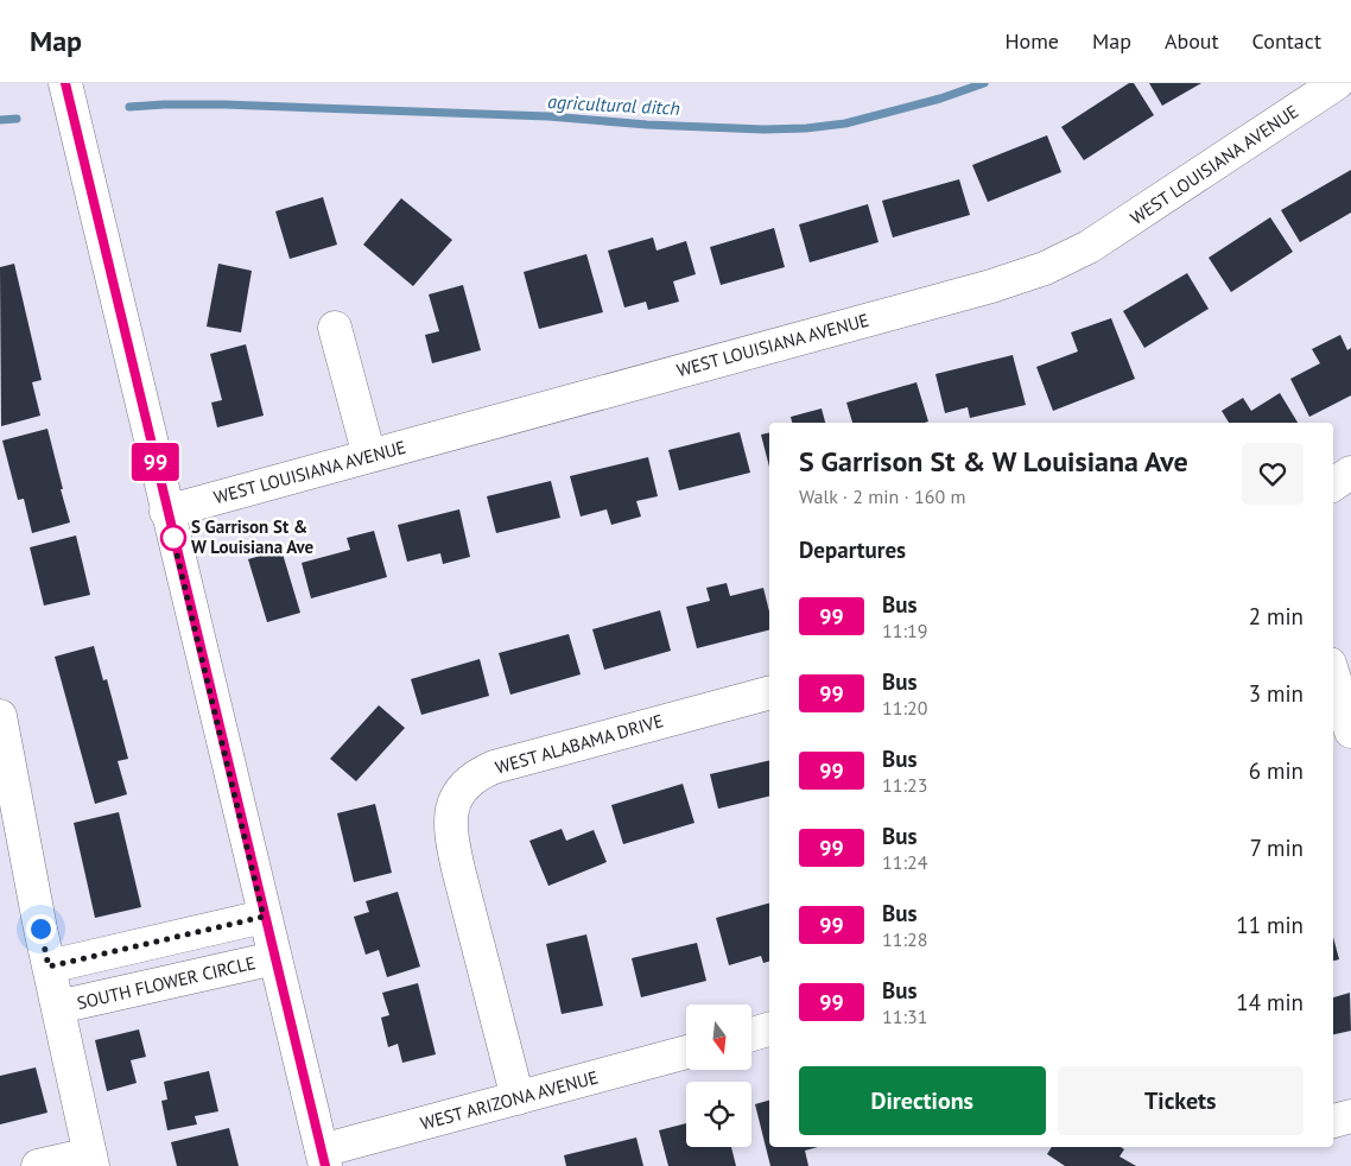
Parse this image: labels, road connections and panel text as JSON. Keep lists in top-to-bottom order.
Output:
{
  "streets": {
    "street": [
      "WEST LOUISIANA AVENUE",
      "WEST ALABAMA DRIVE",
      "SOUTH FLOWER CIRCLE",
      "WEST ARIZONA AVENUE"
    ]
  },
  "crossings": [
    ["WEST ALABAMA DRIVE", "WEST ARIZONA AVENUE"]
  ],
  "water": ["agricultural ditch"],
  "places": ["S Garrison St & W Louisiana Ave"],
  "lines": ["bus line 99"],
  "north": "bottom",
  "page": {
    "header": "Map",
    "nav": [
      "Home",
      "Map",
      "About",
      "Contact"
    ],
    "on_map": "99",
    "heading": [
      ["S Garrison St & W Louisiana Ave", "Walk · 2 min · 160 m"],
      "Departures"
    ],
    "list": [
      {
        "mark": "99",
        "name": "Bus",
        "note": "11:19",
        "value": "2 min"
      },
      {
        "mark": "99",
        "name": "Bus",
        "note": "11:20",
        "value": "3 min"
      },
      {
        "mark": "99",
        "name": "Bus",
        "note": "11:23",
        "value": "6 min"
      },
      {
        "mark": "99",
        "name": "Bus",
        "note": "11:24",
        "value": "7 min"
      },
      {
        "mark": "99",
        "name": "Bus",
        "note": "11:28",
        "value": "11 min"
      },
      {
        "mark": "99",
        "name": "Bus",
        "note": "11:31",
        "value": "14 min"
      }
    ],
    "buttons": ["Directions", "Tickets"]
  }
}
